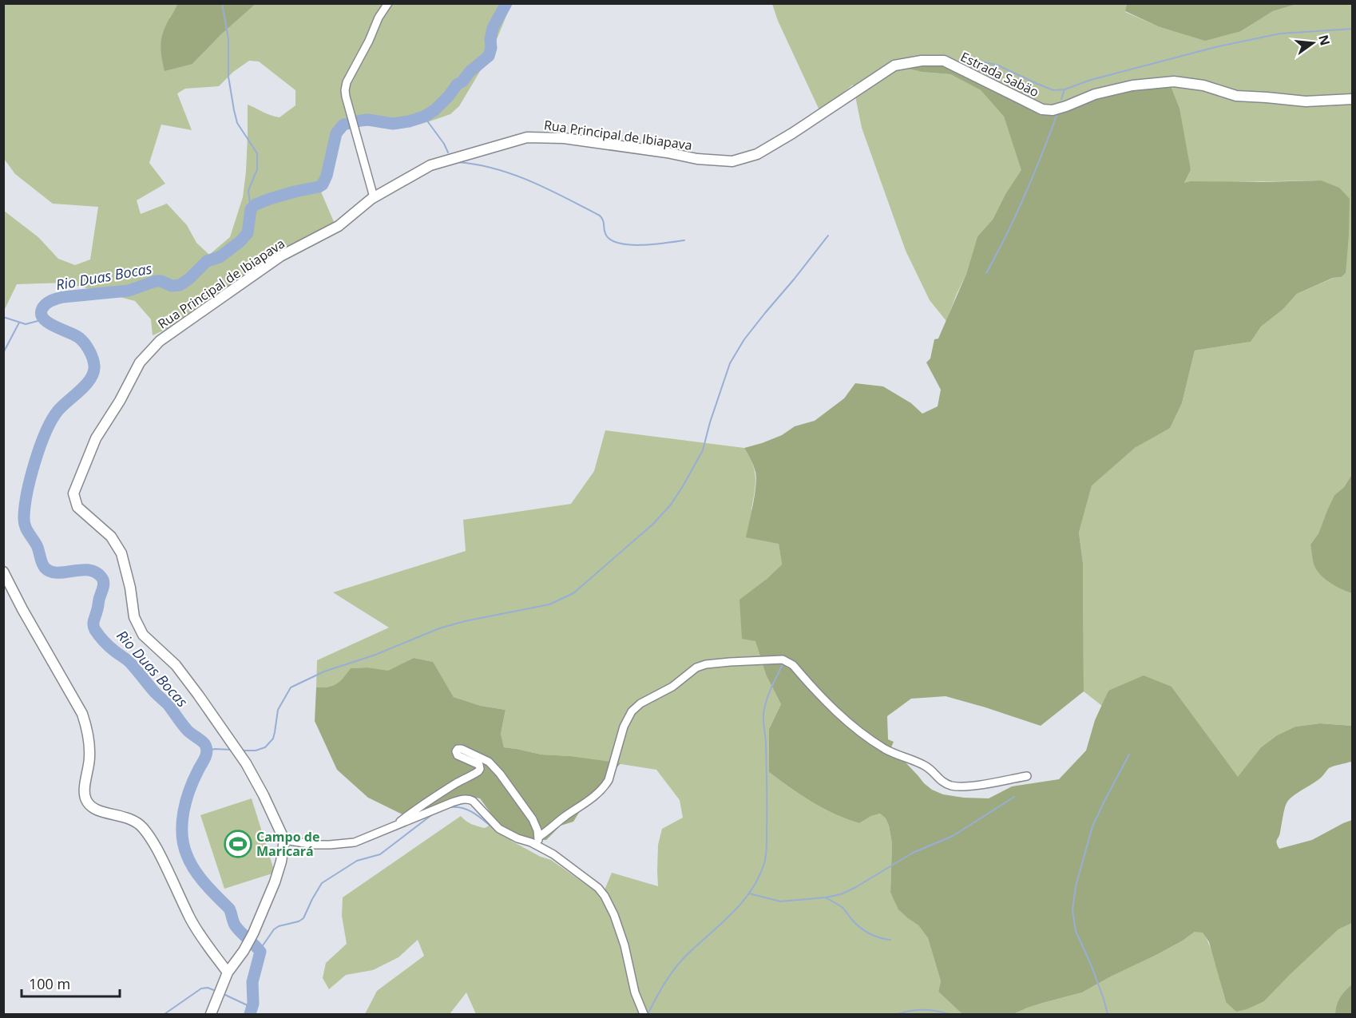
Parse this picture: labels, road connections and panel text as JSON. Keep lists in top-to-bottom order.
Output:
{
  "streets": {
    "street": ["Estrada Sabäo", "Rua Principal de Ibiapava"]
  },
  "crossings": [
    ["Estrada Sabäo", "Rua Principal de Ibiapava"]
  ],
  "water": ["Rio Duas Bocas"],
  "places": {
    "sports": ["Campo de Maricará"]
  },
  "scale_bar": "100 m",
  "north": "right"
}
